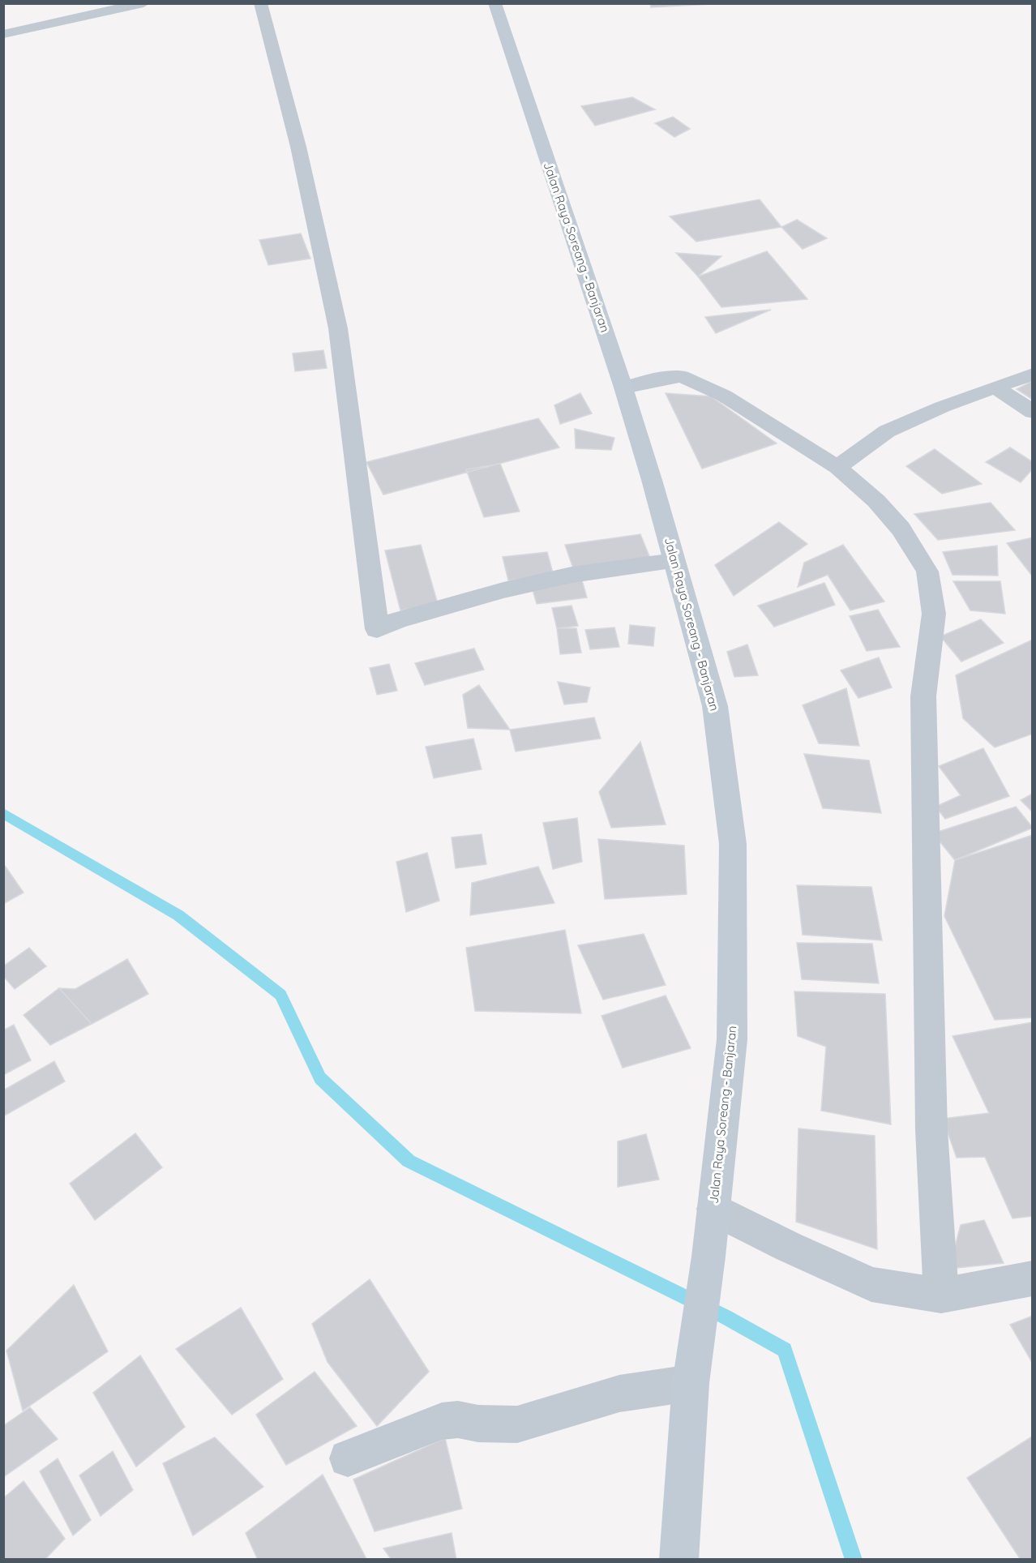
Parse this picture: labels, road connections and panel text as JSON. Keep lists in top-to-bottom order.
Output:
{
  "streets": {
    "main road": ["Jalan Raya Soreang - Banjaran"]
  }
}
